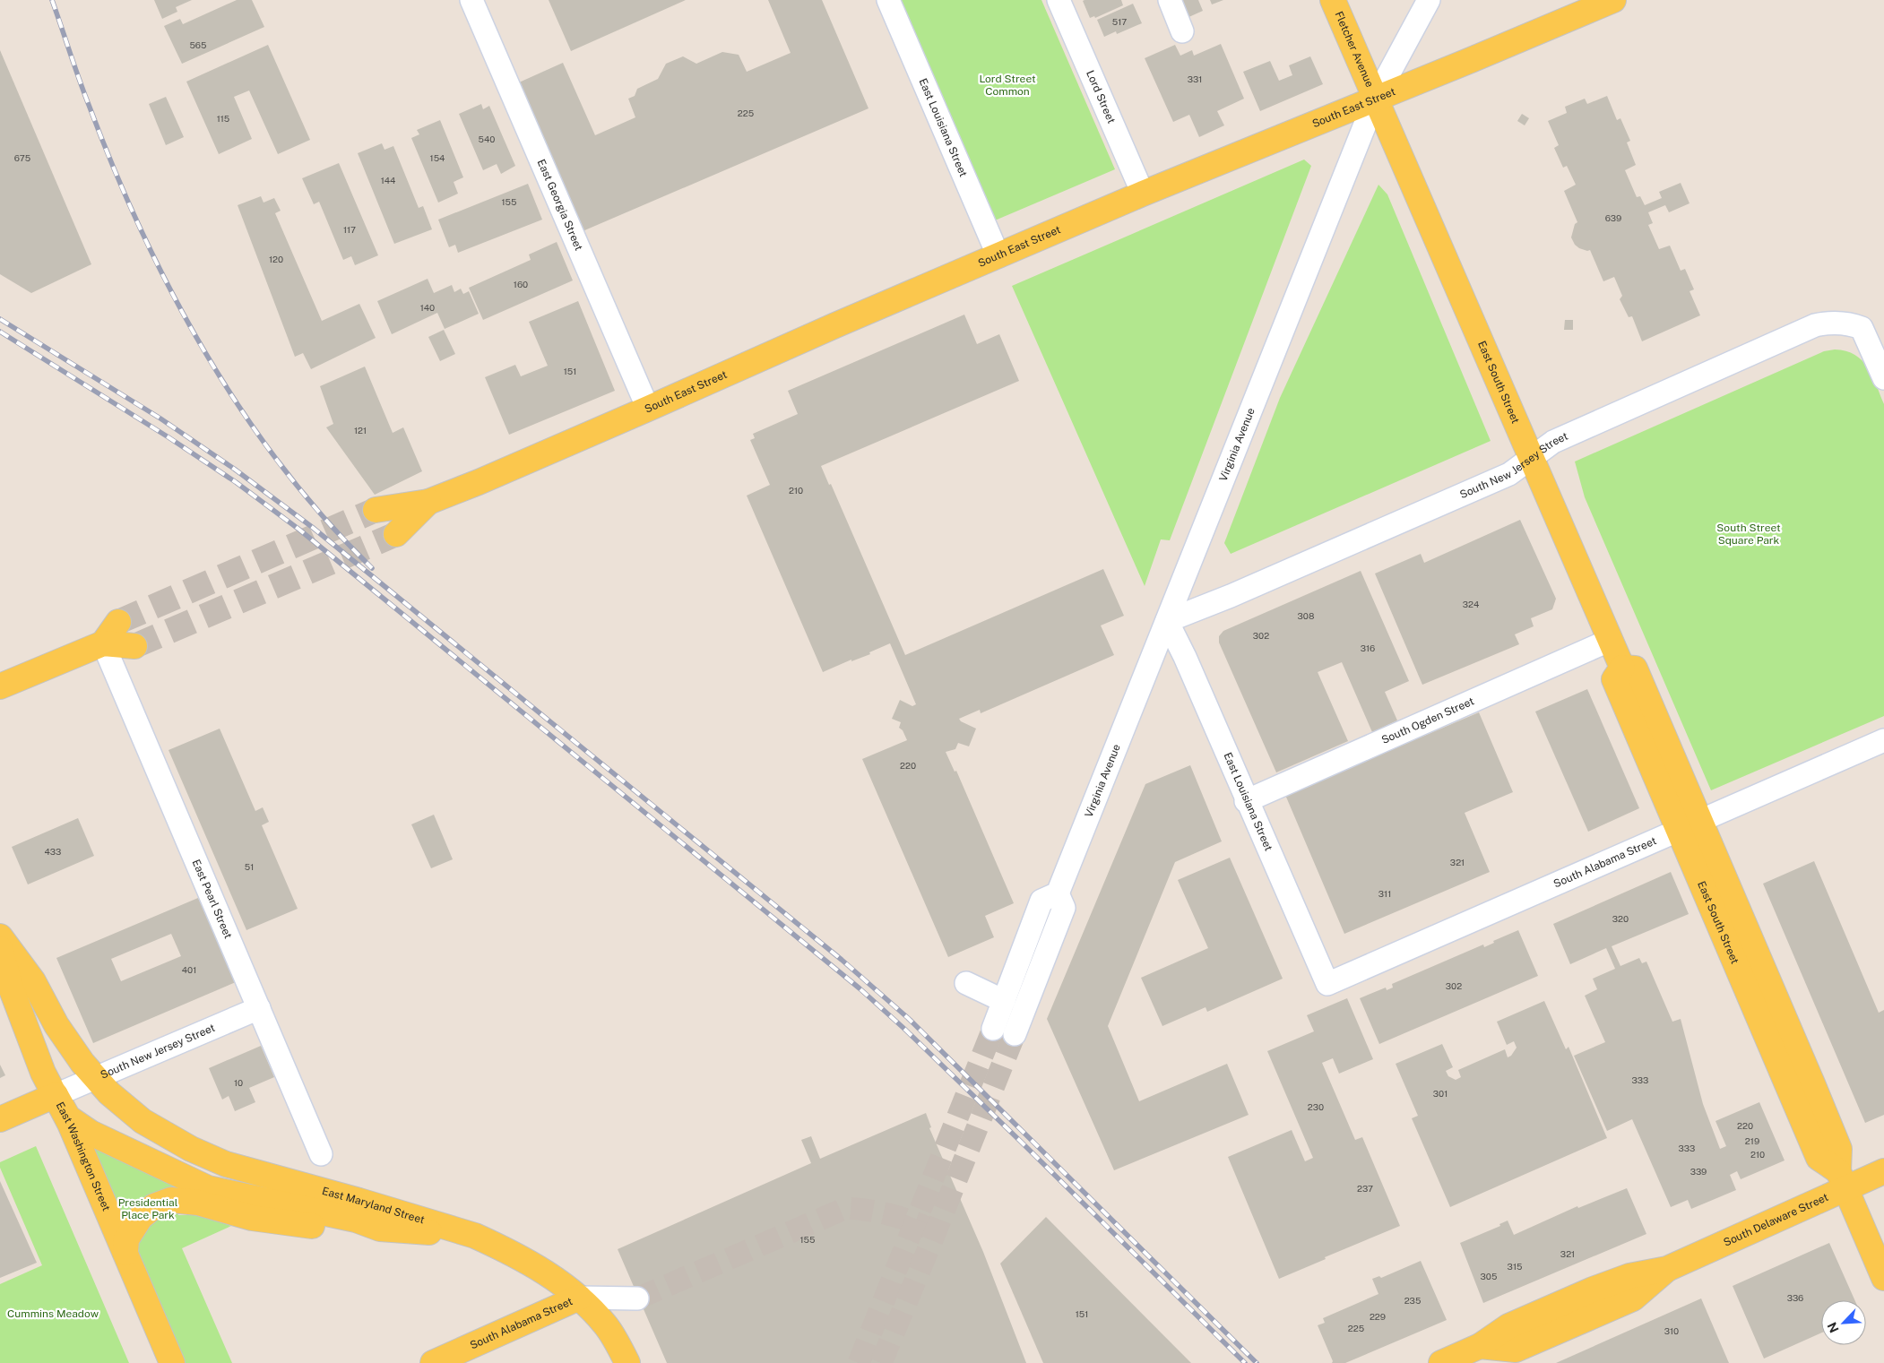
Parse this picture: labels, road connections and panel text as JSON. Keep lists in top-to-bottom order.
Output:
{
  "streets": {
    "main road": [
      "Fletcher Avenue",
      "South East Street",
      "East South Street",
      "South Alabama Street",
      "East Washington Street",
      "East Maryland Street",
      "South Delaware Street"
    ],
    "street": [
      "Lord Street",
      "East Louisiana Street",
      "East Georgia Street",
      "Virginia Avenue",
      "South New Jersey Street",
      "South Ogden Street",
      "East Pearl Street"
    ]
  },
  "crossings": [
    ["Fletcher Avenue", "South East Street"],
    ["Fletcher Avenue", "East South Street"],
    ["Fletcher Avenue", "Virginia Avenue"],
    ["Lord Street", "South East Street"],
    ["South East Street", "East Louisiana Street"],
    ["South East Street", "East Georgia Street"],
    ["South East Street", "East South Street"],
    ["South East Street", "Virginia Avenue"],
    ["East Louisiana Street", "Virginia Avenue"],
    ["East Louisiana Street", "South New Jersey Street"],
    ["East Louisiana Street", "South Ogden Street"],
    ["East Louisiana Street", "South Alabama Street"],
    ["East South Street", "Virginia Avenue"],
    ["East South Street", "South New Jersey Street"],
    ["East South Street", "South Ogden Street"],
    ["East South Street", "South Alabama Street"],
    ["East South Street", "South Delaware Street"],
    ["Virginia Avenue", "South New Jersey Street"],
    ["South New Jersey Street", "East Pearl Street"],
    ["South New Jersey Street", "East Washington Street"],
    ["South New Jersey Street", "East Maryland Street"],
    ["South Alabama Street", "East Maryland Street"]
  ],
  "parks": [
    "Lord Street Common",
    "South Street Square Park",
    "Presidential Place Park",
    "Cummins Meadow"
  ],
  "house_numbers": [
    "517",
    "565",
    "331",
    "225",
    "115",
    "540",
    "675",
    "154",
    "144",
    "155",
    "639",
    "117",
    "120",
    "160",
    "140",
    "151",
    "121",
    "210",
    "324",
    "308",
    "302",
    "316",
    "220",
    "433",
    "321",
    "51",
    "311",
    "320",
    "401",
    "302",
    "333",
    "10",
    "301",
    "230",
    "220",
    "219",
    "333",
    "210",
    "339",
    "237",
    "155",
    "321",
    "315",
    "305",
    "336",
    "235",
    "151",
    "229",
    "225",
    "310"
  ],
  "north": "bottom left"
}
